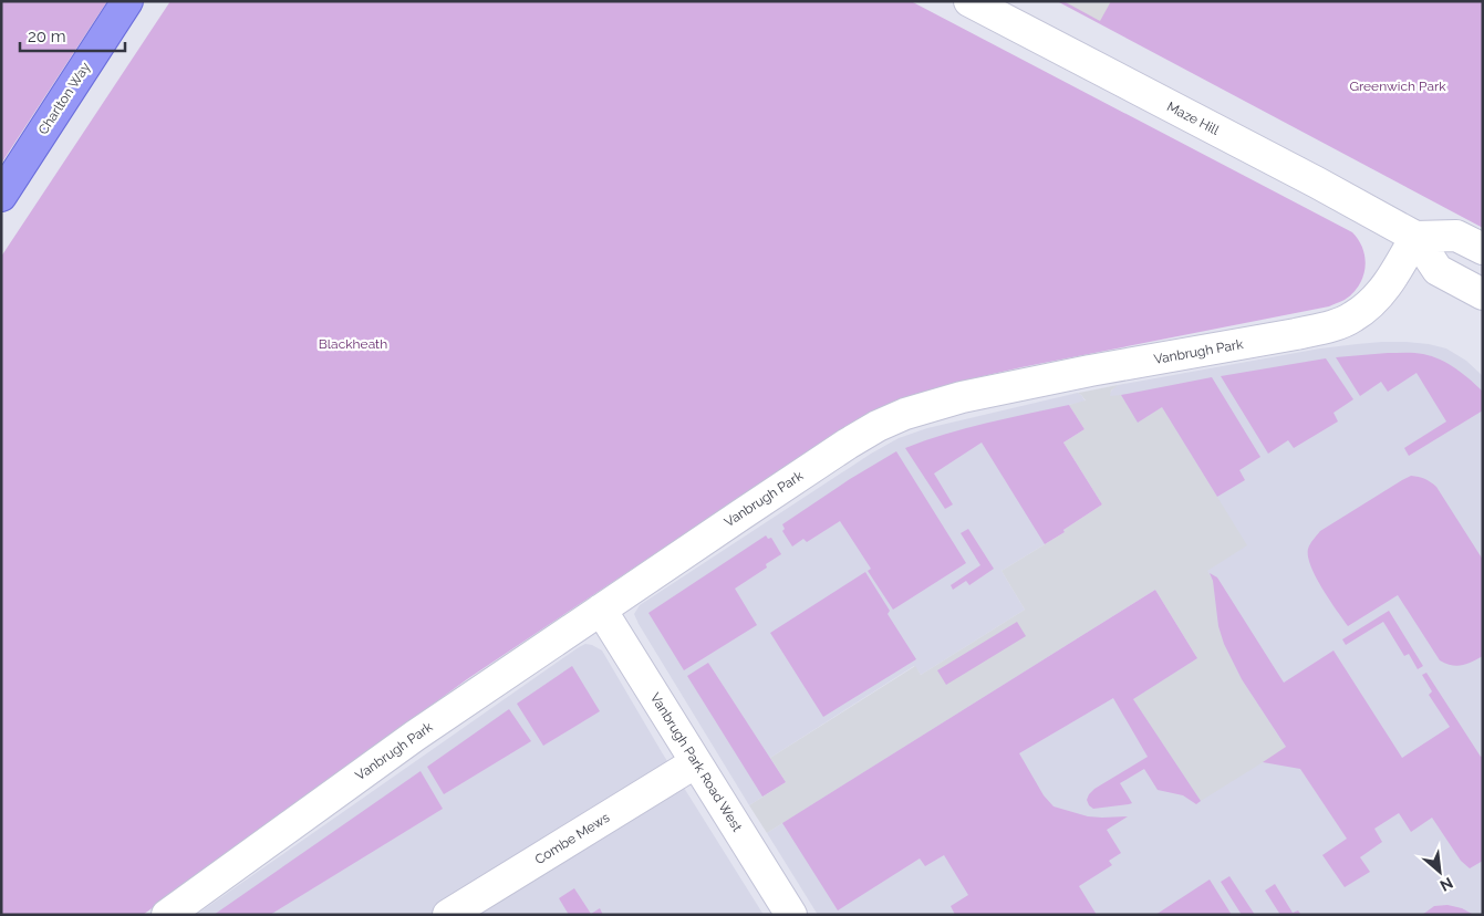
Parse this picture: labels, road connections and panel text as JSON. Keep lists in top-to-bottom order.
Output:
{
  "streets": {
    "main road": ["Charlton Way"],
    "street": [
      "Maze Hill",
      "Vanbrugh Park",
      "Vanbrugh Park Road West",
      "Combe Mews"
    ]
  },
  "crossings": [
    ["Maze Hill", "Vanbrugh Park"],
    ["Vanbrugh Park", "Vanbrugh Park Road West"],
    ["Vanbrugh Park Road West", "Combe Mews"]
  ],
  "parks": ["Greenwich Park", "Blackheath"],
  "scale_bar": "20 m",
  "north": "bottom right"
}
